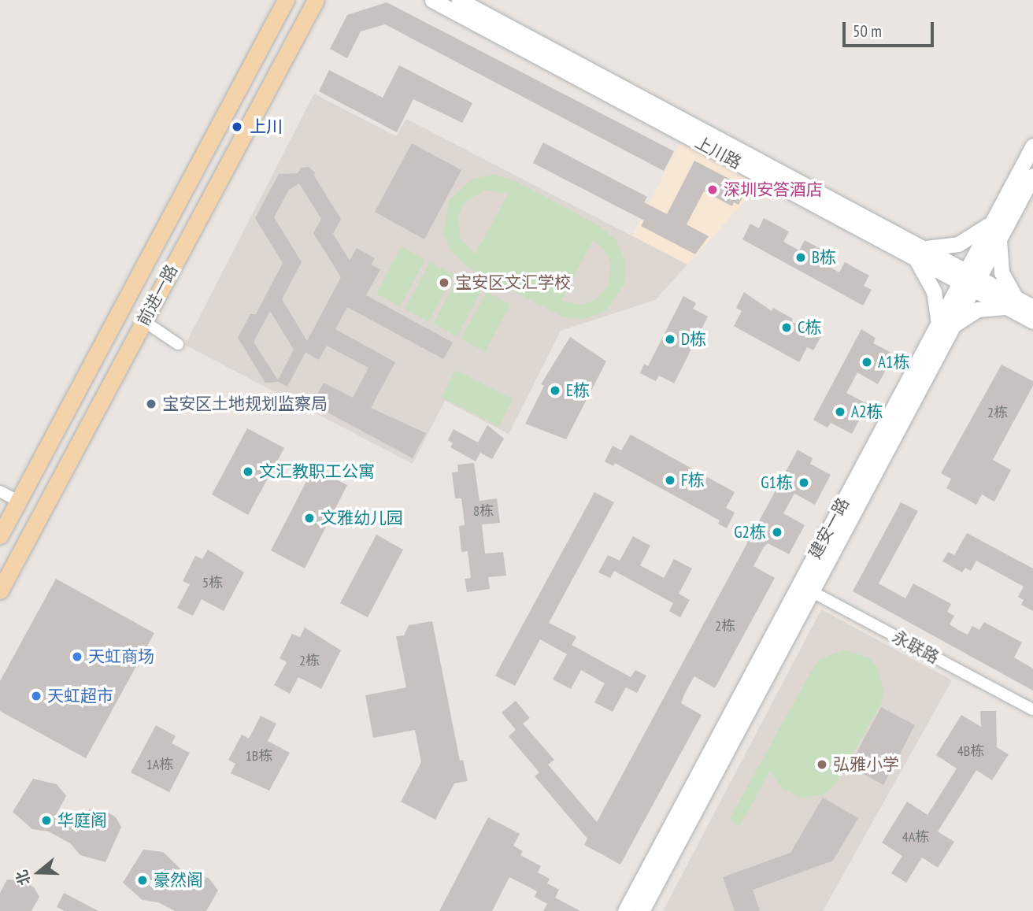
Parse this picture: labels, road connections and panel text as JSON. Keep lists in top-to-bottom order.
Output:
{
  "streets": {
    "main road": ["上川路", "前进一路", "建安一路"],
    "street": ["永联路"]
  },
  "crossings": [
    ["上川路", "建安一路"],
    ["建安一路", "永联路"]
  ],
  "places": [
    "上川",
    "深圳安答酒店",
    "B栋",
    "宝安区文汇学校",
    "C栋",
    "D栋",
    "A1栋",
    "E栋",
    "宝安区土地规划监察局",
    "A2栋",
    "文汇教职工公寓",
    "F栋",
    "G1栋",
    "文雅幼儿园",
    "G2栋",
    "天虹商场",
    "天虹超市",
    "弘雅小学",
    "华庭阁",
    "豪然阁"
  ],
  "house_numbers": [
    "2栋",
    "8栋",
    "5栋",
    "2栋",
    "2栋",
    "4B栋",
    "1B栋",
    "1A栋",
    "4A栋"
  ],
  "scale_bar": "50 m",
  "north": "left"
}
